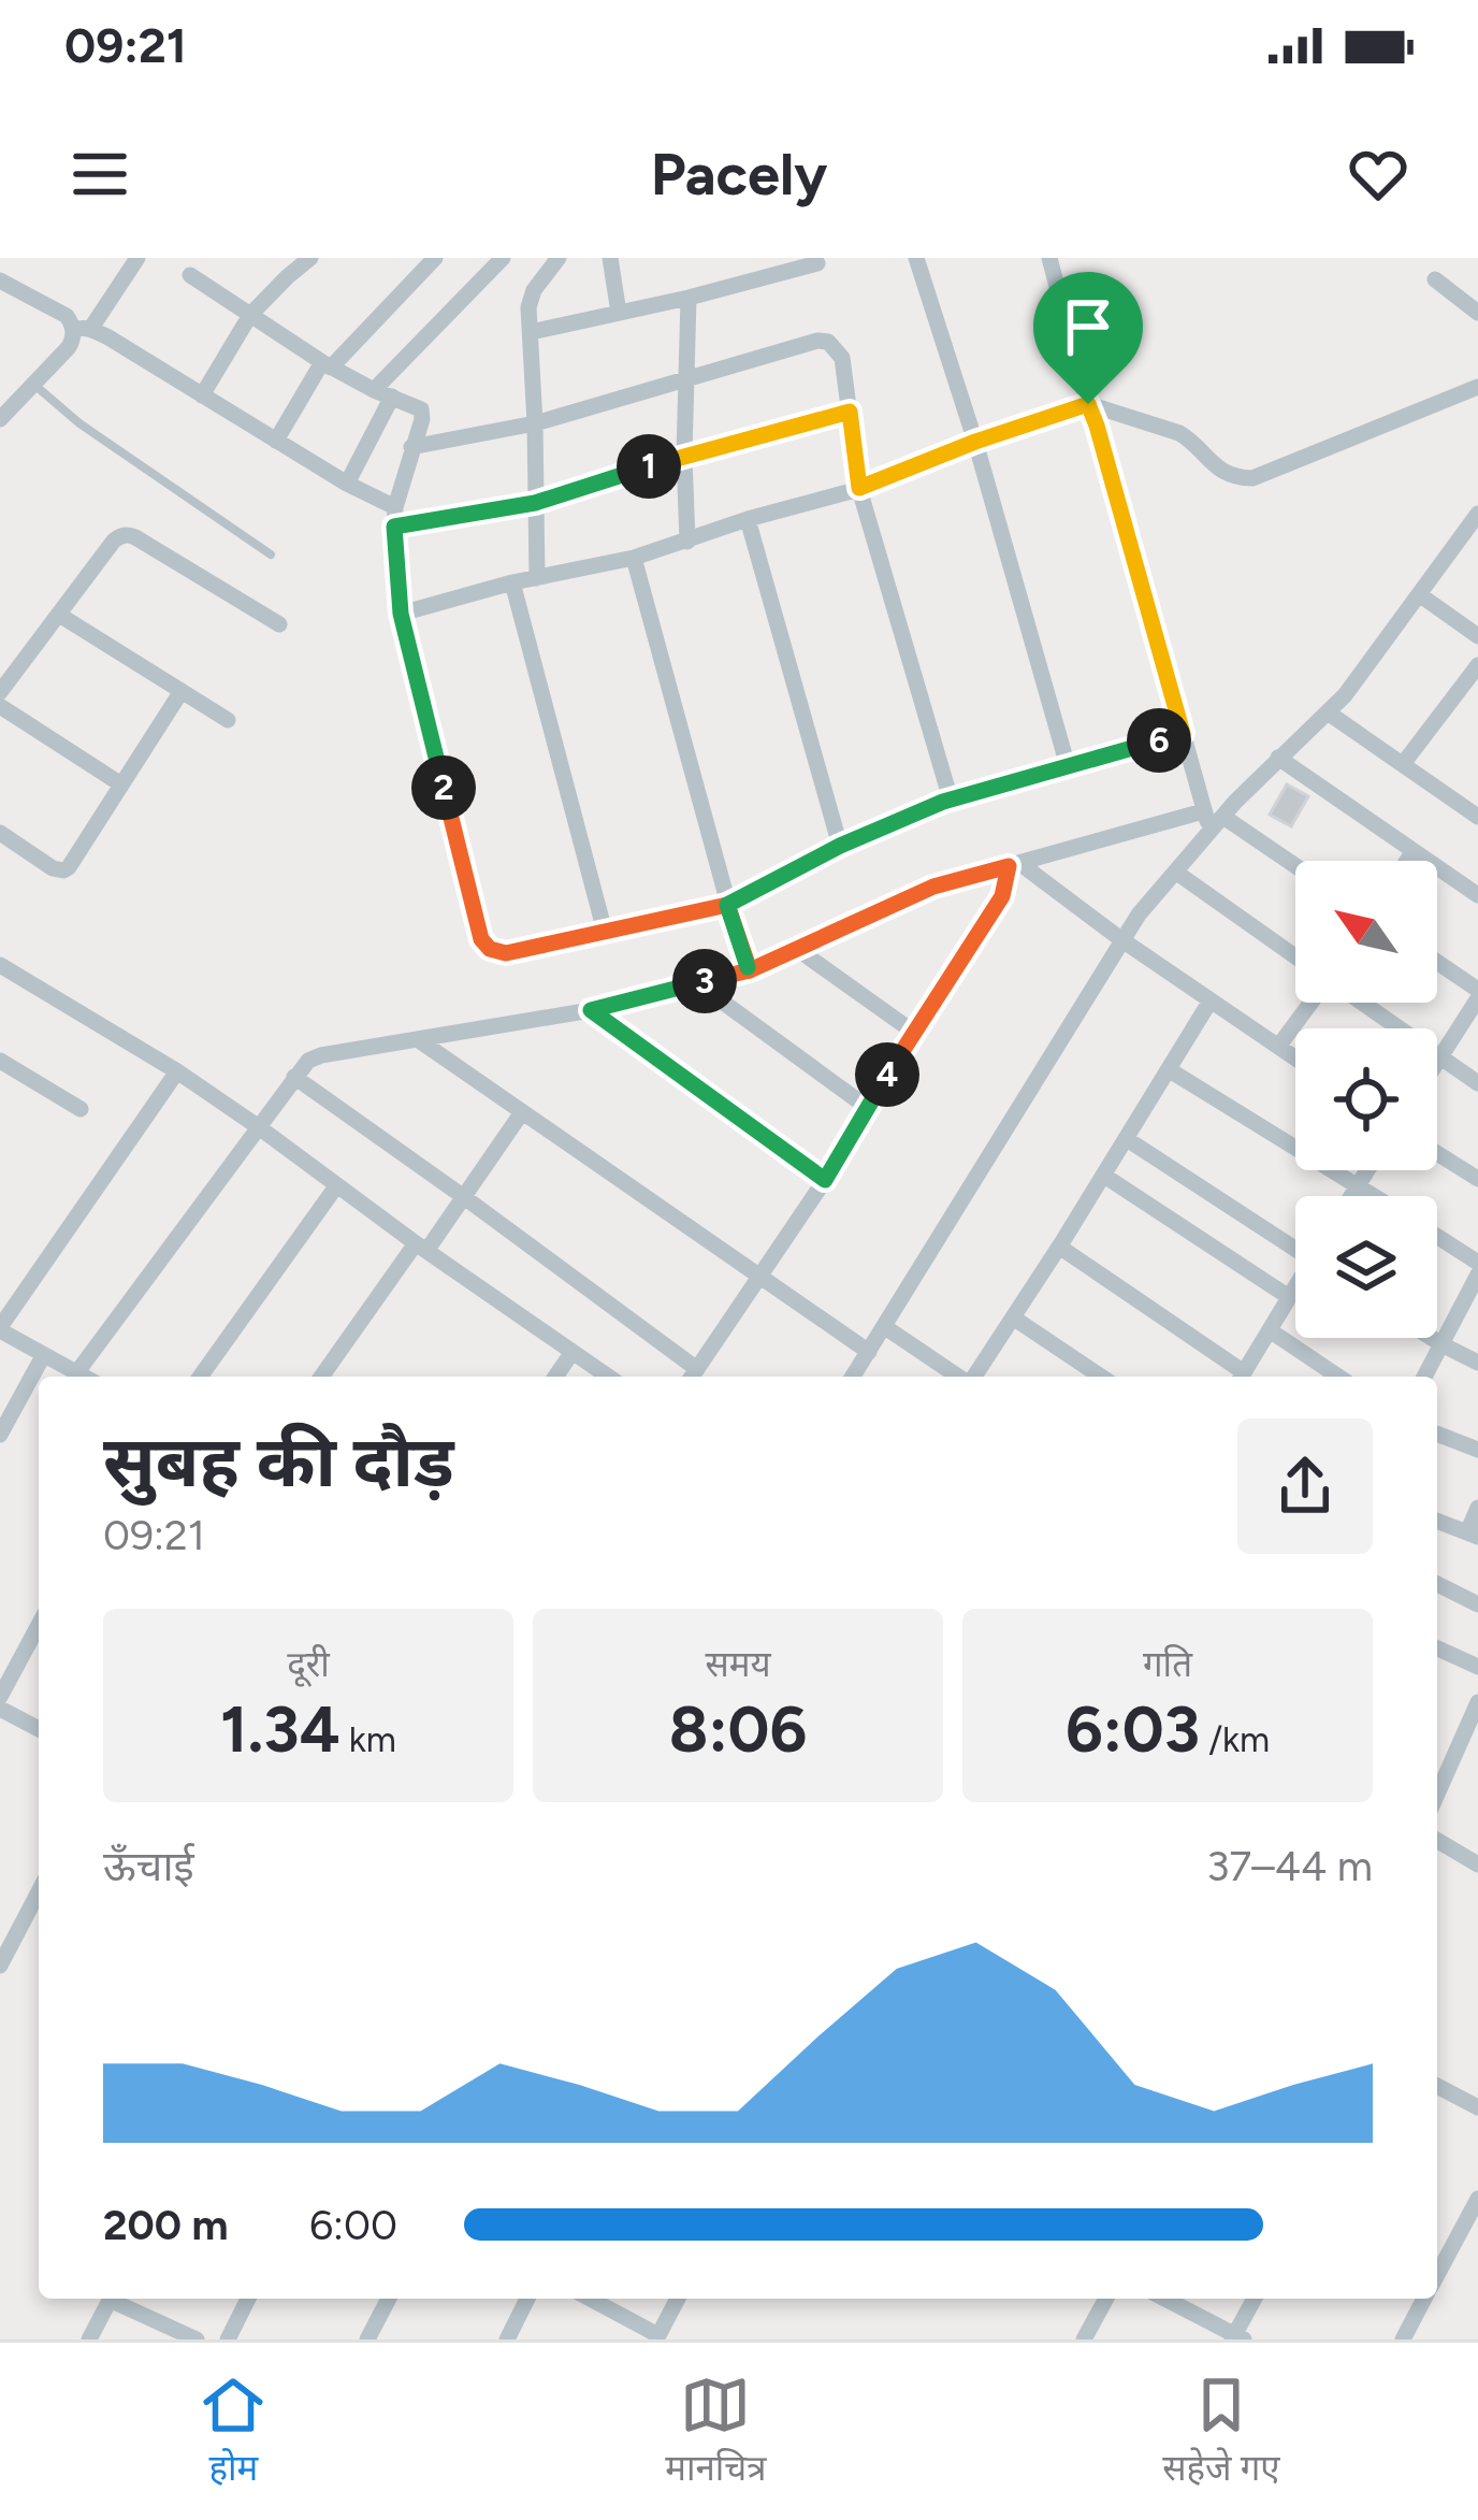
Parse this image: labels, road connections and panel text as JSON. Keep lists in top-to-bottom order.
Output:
{
  "north": "top left",
  "page": {
    "status": "09:21",
    "header": "Pacely",
    "pins": [
      "1",
      "6",
      "2",
      "3",
      "4"
    ],
    "heading": ["सुबह की दौड़", "09:21"],
    "stats": [
      ["दूरी", "1.34 km"],
      ["समय", "8:06"],
      ["गति", "6:03 /km"]
    ],
    "chart": ["ऊँचाई", "37–44 m"],
    "list": [
      {
        "name": "200 m",
        "note": "6:00"
      }
    ],
    "tabs": ["होम", "मानचित्र", "सहेजे गए"]
  }
}
